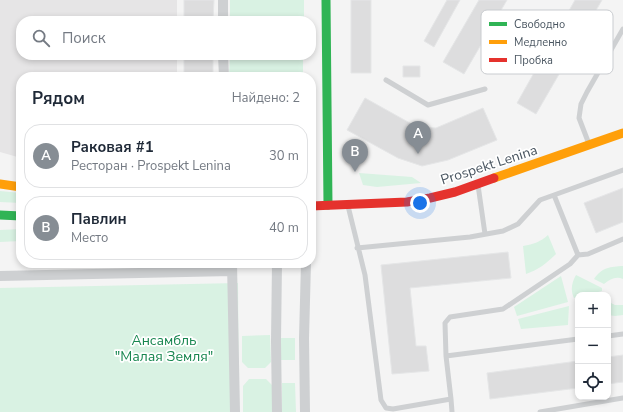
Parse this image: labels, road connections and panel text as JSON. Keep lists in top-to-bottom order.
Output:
{
  "streets": {
    "street": ["Prospekt Lenina"]
  },
  "parks": ["Ансамбль \"Малая Земля\""],
  "legend": ["Свободно", "Медленно", "Пробка"],
  "page": {
    "search": "Поиск",
    "heading": ["Рядом", "Найдено: 2"],
    "pins": ["A", "B"],
    "list": [
      {
        "mark": "A",
        "name": "Раковая #1",
        "note": "Ресторан · Prospekt Lenina",
        "value": "30 m"
      },
      {
        "mark": "B",
        "name": "Павлин",
        "note": "Место",
        "value": "40 m"
      }
    ],
    "map_buttons": ["+", "−"]
  }
}
